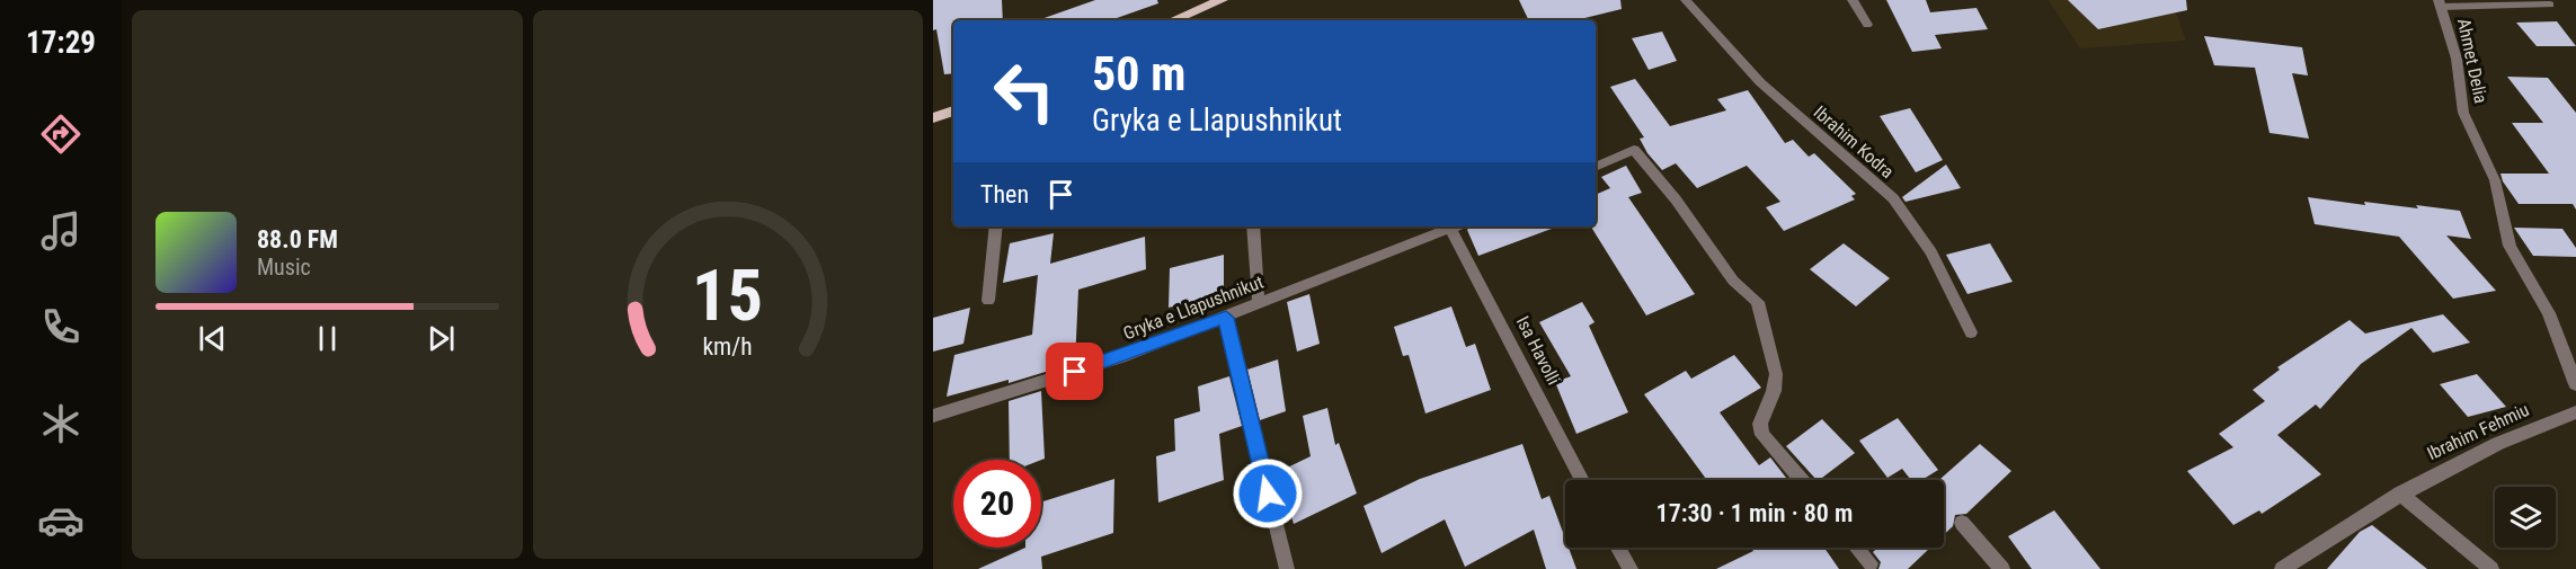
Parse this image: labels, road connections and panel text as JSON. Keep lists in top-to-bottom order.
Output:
{
  "streets": {
    "street": [
      "Ahmet Delia",
      "Ibrahim Kodra",
      "Gryka e Llapushnikut",
      "Isa Havolli",
      "Ibrahim Fehmiu"
    ]
  },
  "crossings": [
    ["Gryka e Llapushnikut", "Isa Havolli"]
  ],
  "page": {
    "tabs": "17:29",
    "turn": ["50 m", "Gryka e Llapushnikut"],
    "then": "Then",
    "song": ["88.0 FM", "Music"],
    "limit": "20",
    "trip": "17:30 · 1 min · 80 m",
    "gauge": ["15", "km/h"]
  }
}
